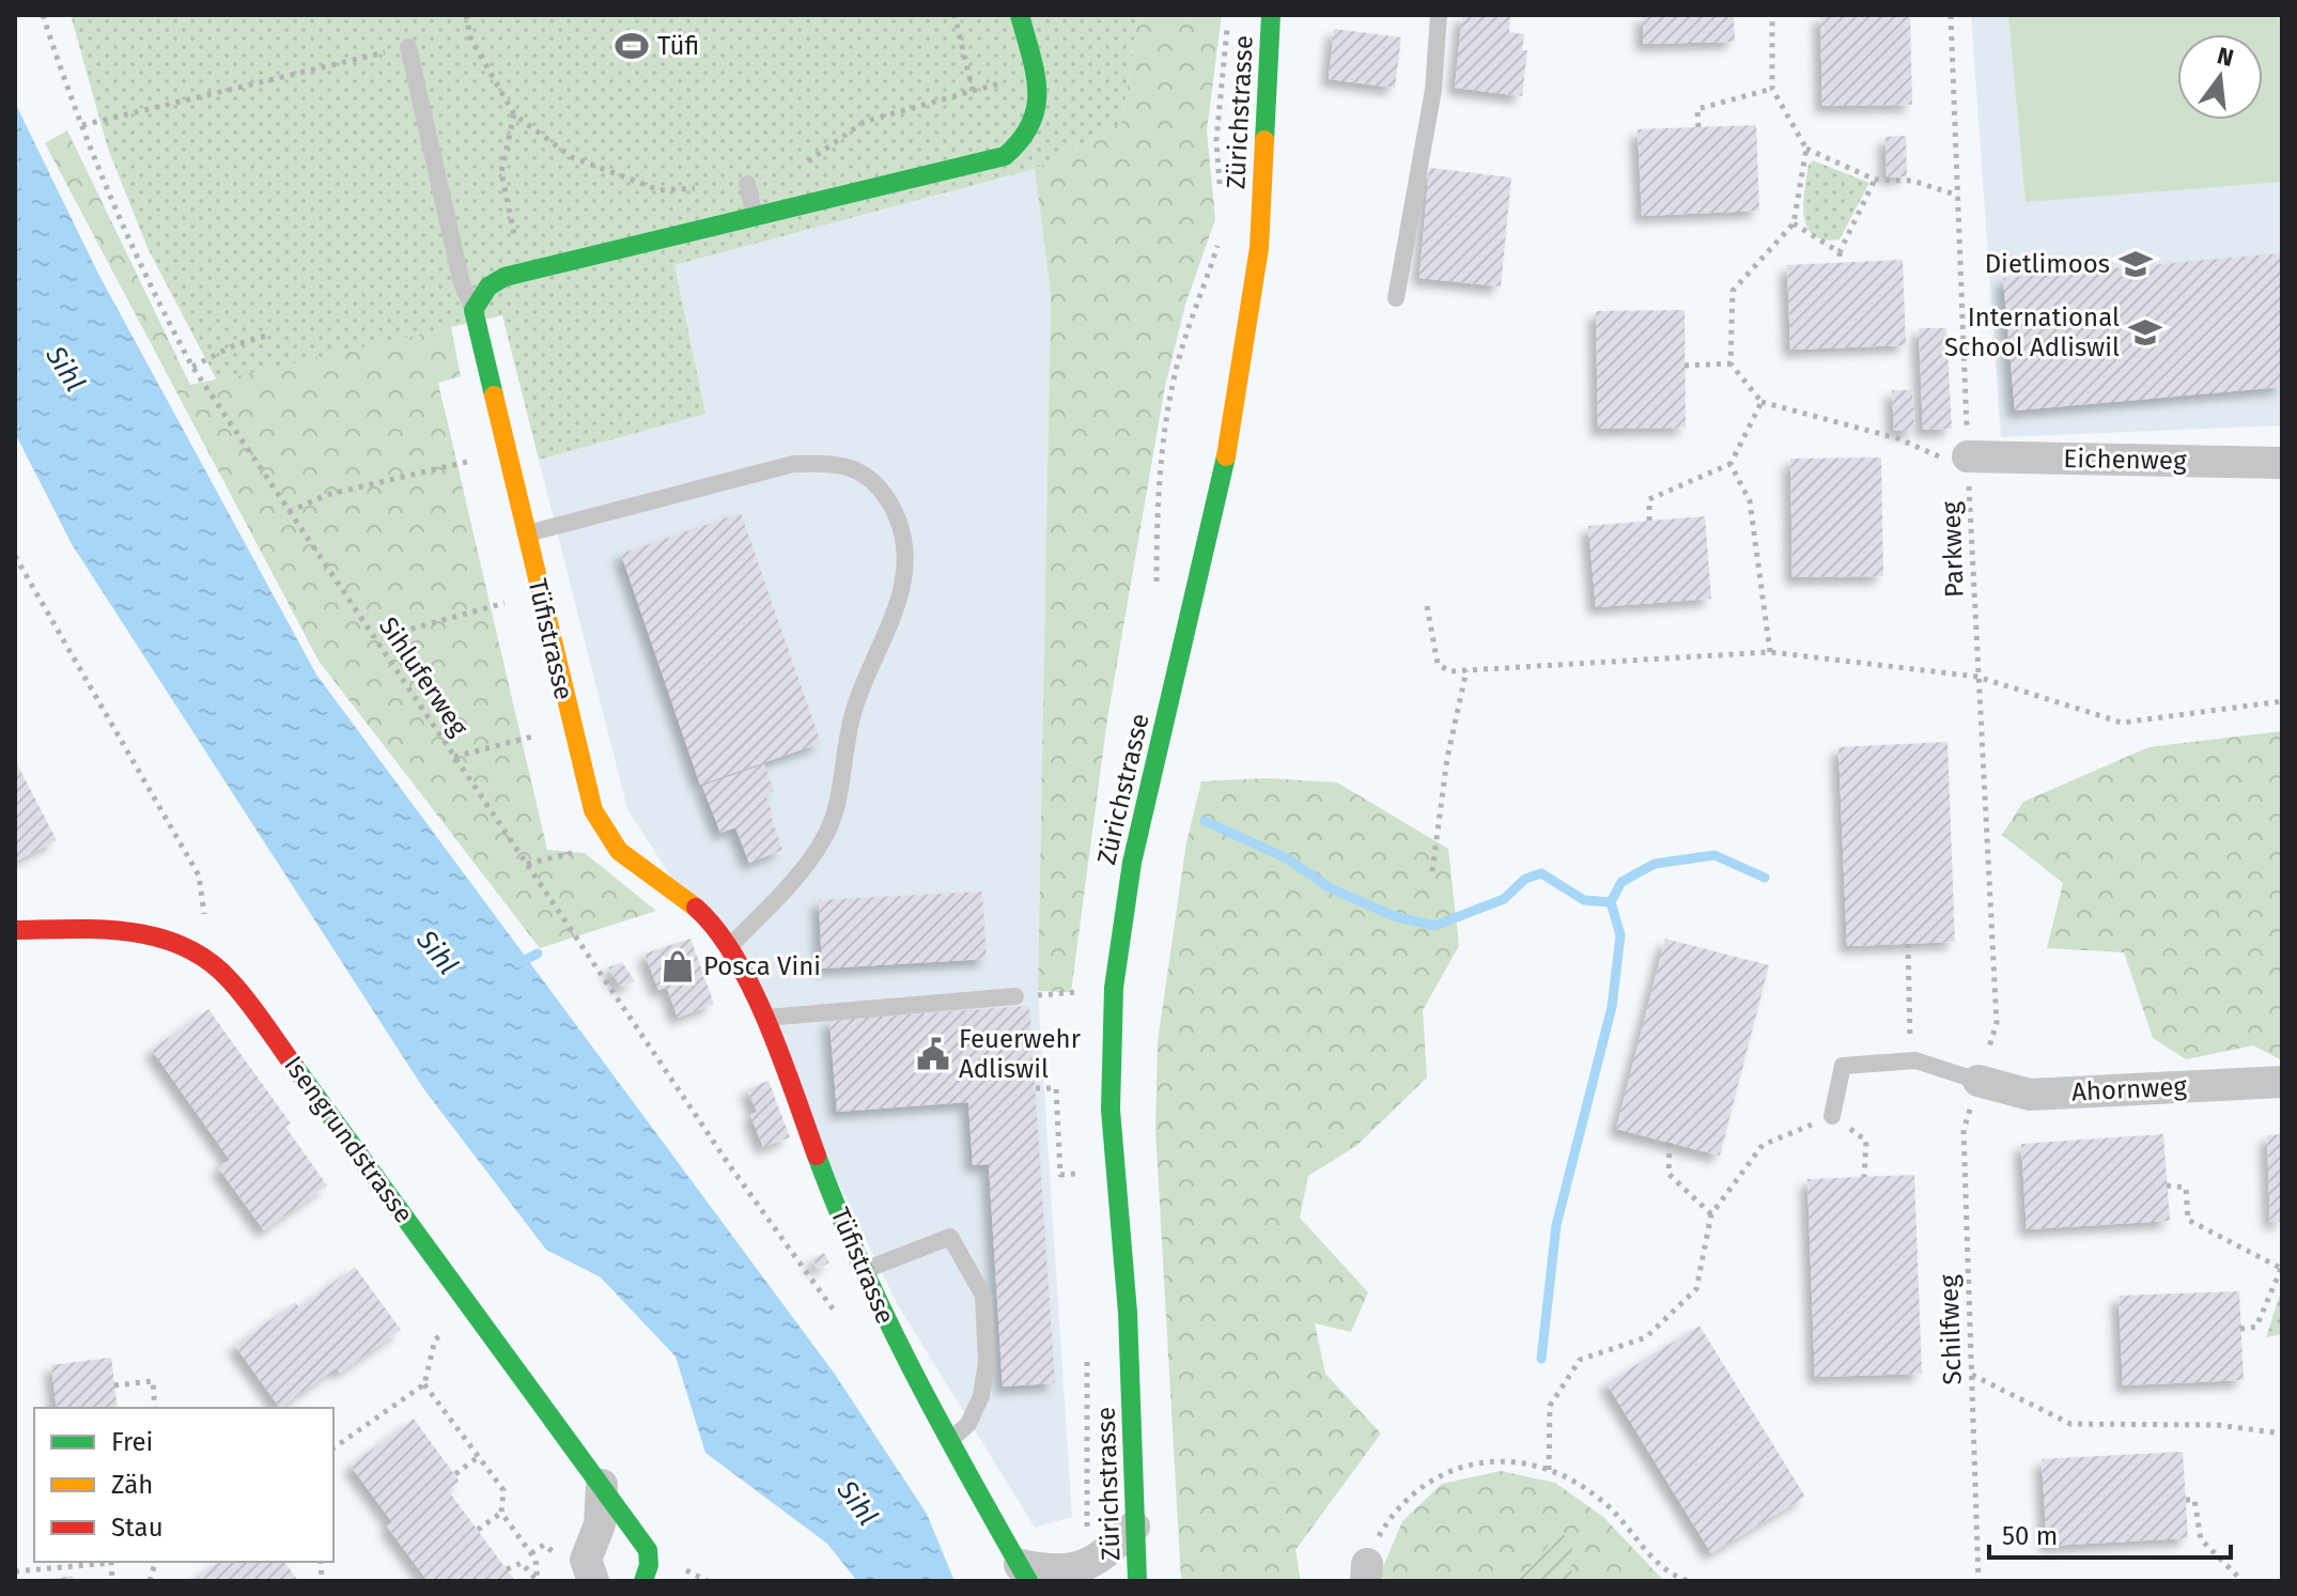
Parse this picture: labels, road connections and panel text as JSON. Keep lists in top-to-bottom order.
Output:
{
  "streets": {
    "street": [
      "Zürichstrasse",
      "Eichenweg",
      "Tüfistrasse",
      "Ahornweg",
      "Isengrundstrasse"
    ],
    "path": ["Parkweg", "Sihluferweg", "Schilfweg"]
  },
  "crossings": [
    ["Zürichstrasse", "Tüfistrasse"],
    ["Eichenweg", "Parkweg"],
    ["Parkweg", "Ahornweg"],
    ["Parkweg", "Schilfweg"],
    ["Ahornweg", "Schilfweg"]
  ],
  "water": ["Sihl"],
  "places": {
    "sports": ["Tüfi"],
    "school or university": ["Dietlimoos", "International School Adliswil"],
    "shop": ["Posca Vini"],
    "public building": ["Feuerwehr Adliswil"]
  },
  "legend": ["Frei", "Zäh", "Stau"],
  "scale_bar": "50 m",
  "north": "top"
}
